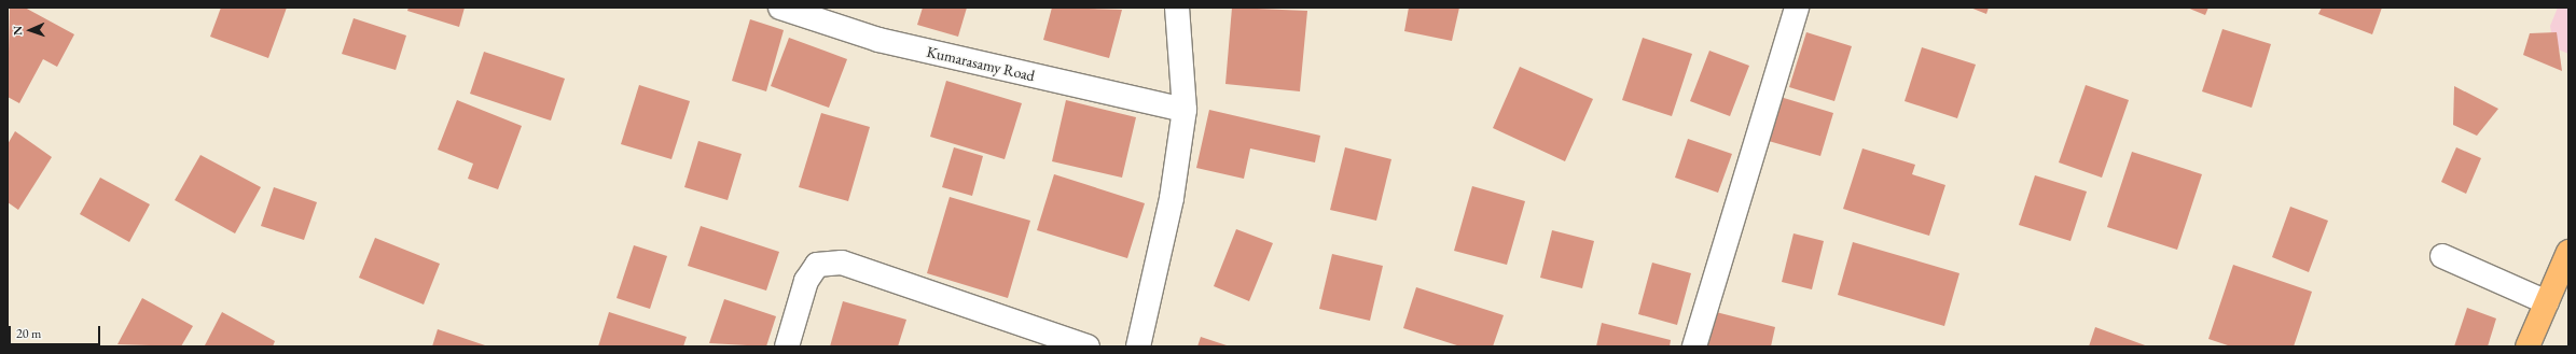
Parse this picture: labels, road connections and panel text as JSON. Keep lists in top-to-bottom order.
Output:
{
  "streets": {
    "street": ["Kumarasamy Road"]
  },
  "scale_bar": "20 m",
  "north": "left"
}
